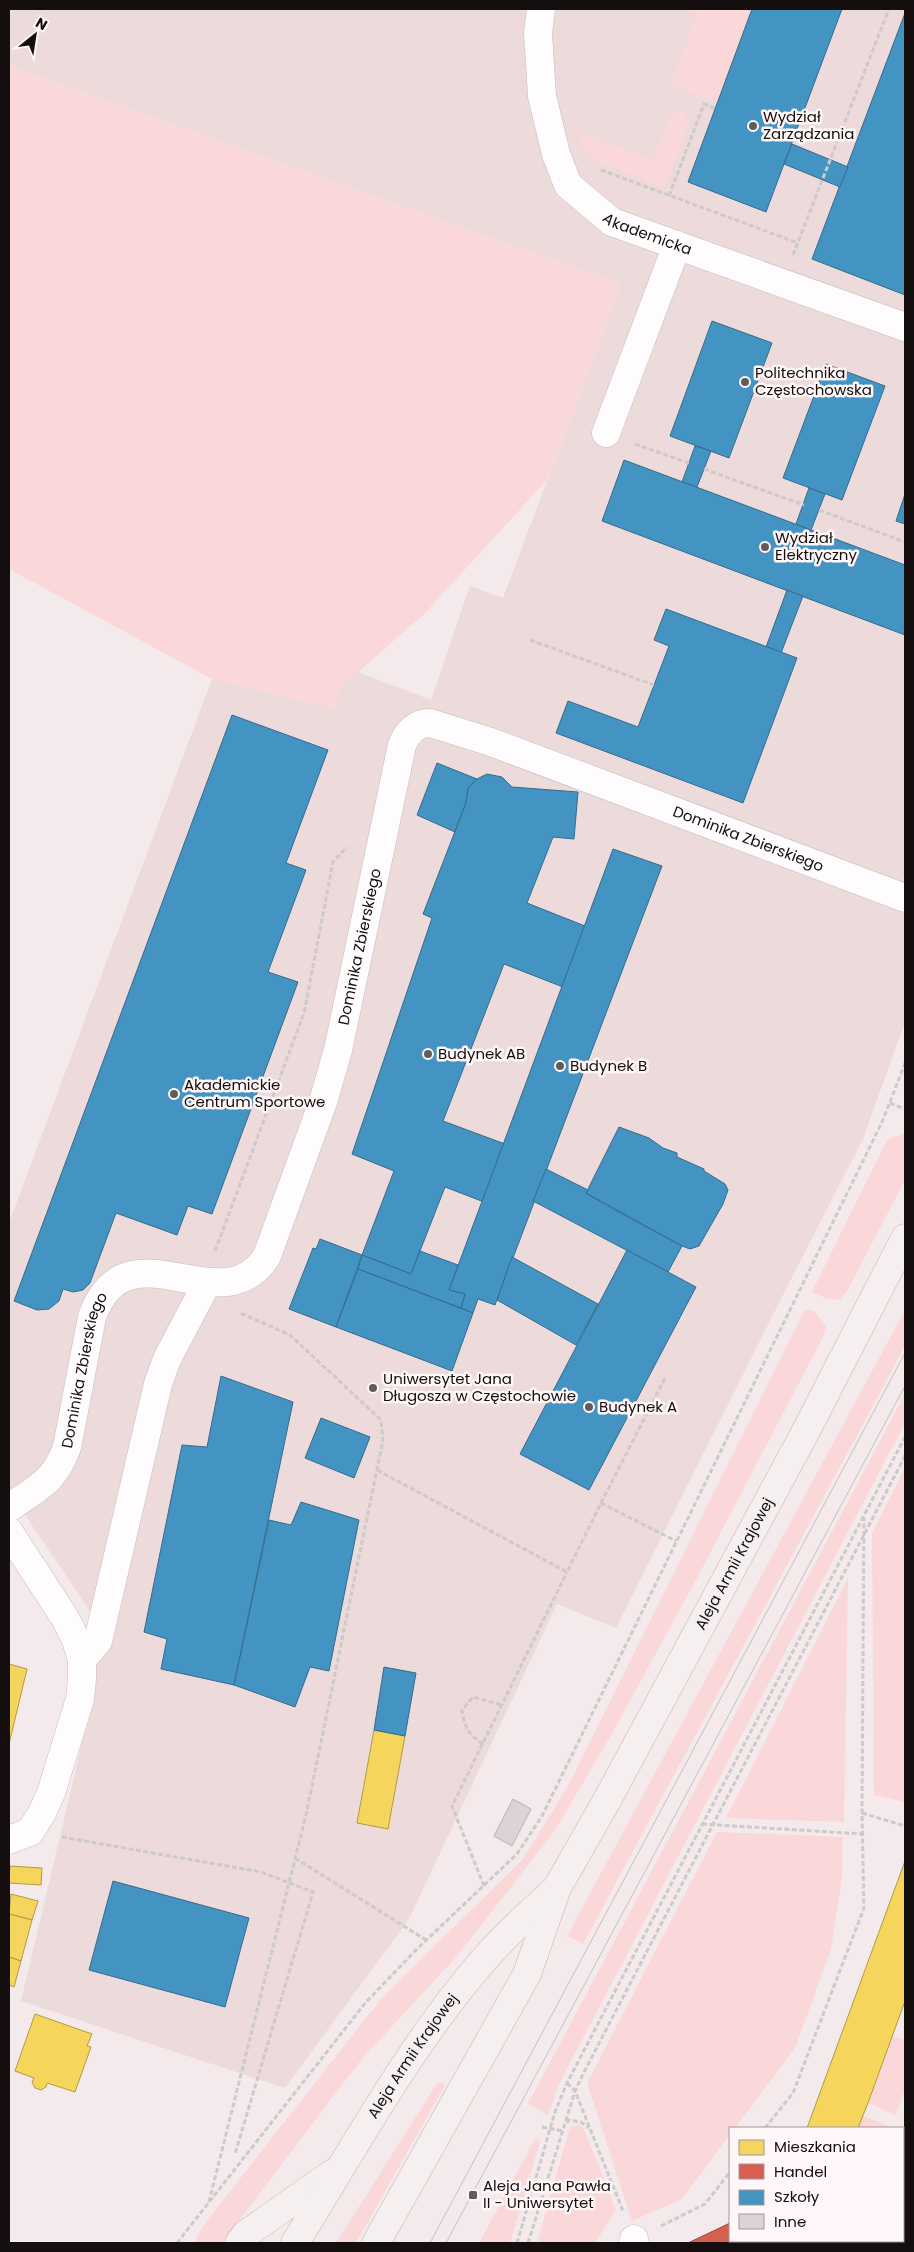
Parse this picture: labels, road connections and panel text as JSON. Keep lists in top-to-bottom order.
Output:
{
  "streets": {
    "main road": ["Aleja Armii Krajowej"],
    "street": ["Akademicka", "Dominika Zbierskiego"]
  },
  "places": {
    "other": [
      "Wydział Zarządzania",
      "Politechnika Częstochowska",
      "Wydział Elektryczny",
      "Budynek AB",
      "Budynek B",
      "Akademickie Centrum Sportowe",
      "Uniwersytet Jana Długosza w Częstochowie",
      "Budynek A"
    ],
    "transit": ["Aleja Jana Pawła II - Uniwersytet"]
  },
  "legend": [
    "Mieszkania",
    "Handel",
    "Szkoły",
    "Inne"
  ],
  "north": "top right"
}
